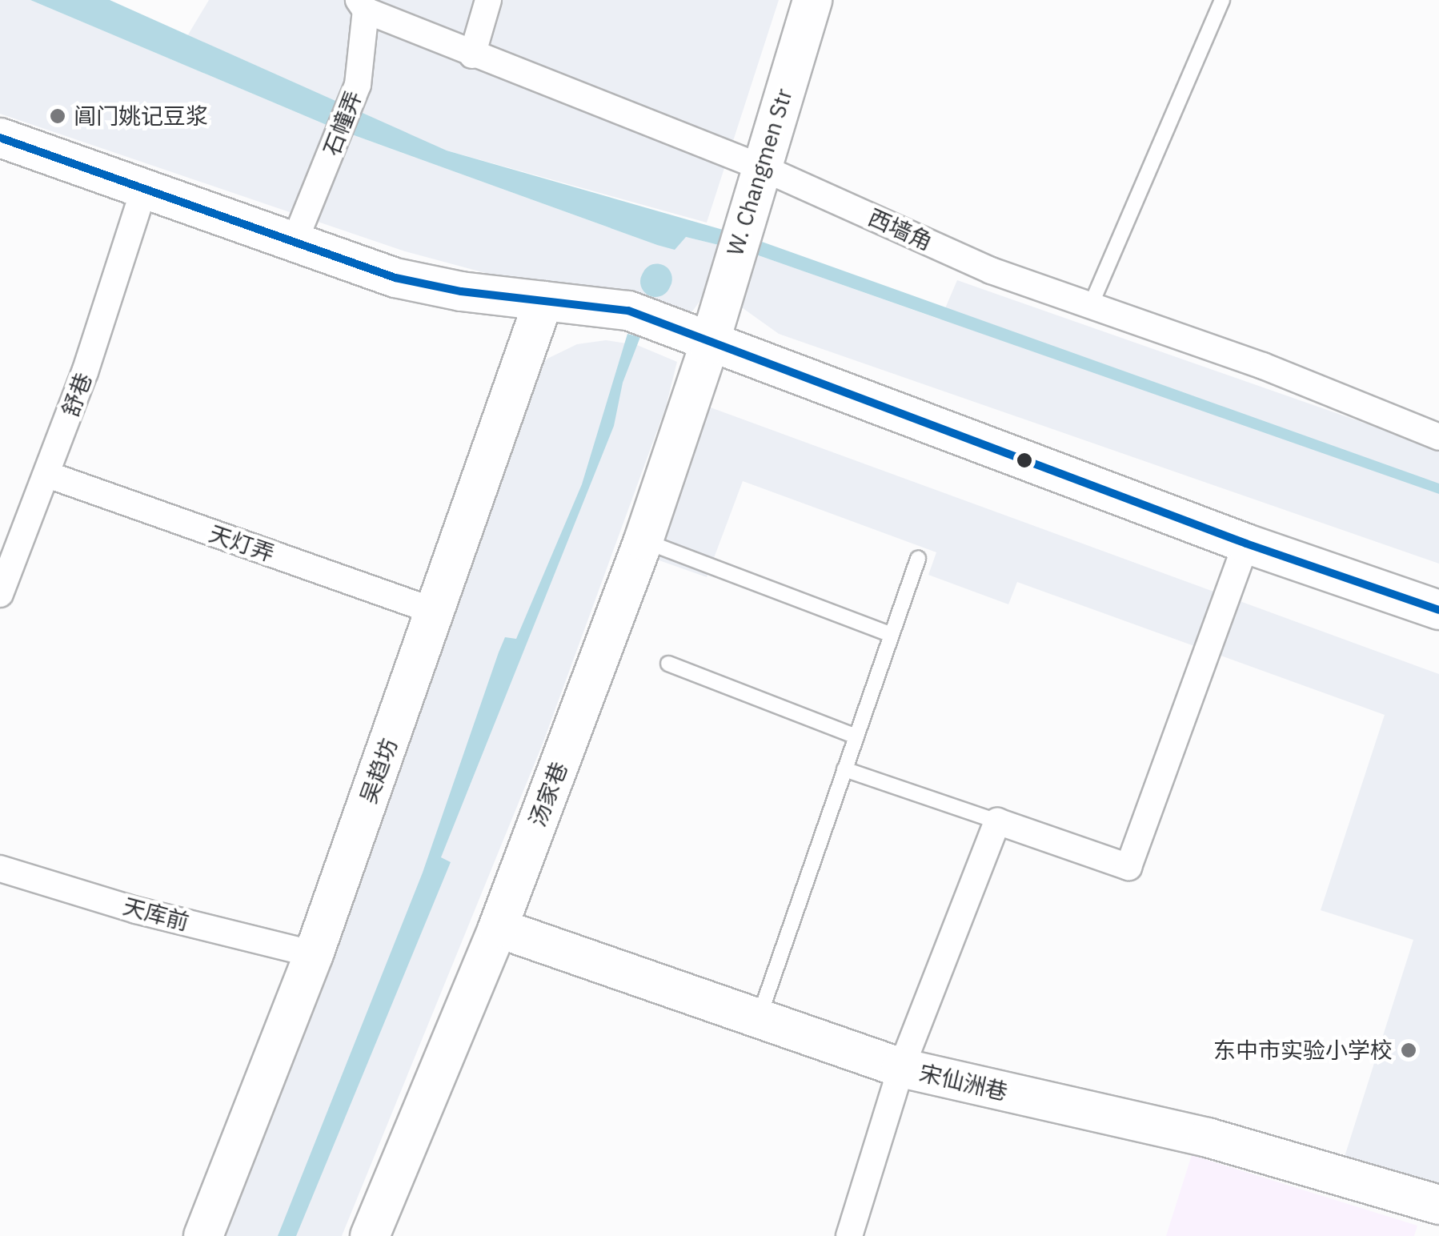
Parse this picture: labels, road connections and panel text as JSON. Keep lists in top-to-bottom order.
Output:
{
  "streets": {
    "street": [
      "石幢弄",
      "W. Changmen Str",
      "西墙角",
      "舒巷",
      "天灯弄",
      "吴趋坊",
      "汤家巷",
      "天库前",
      "宋仙洲巷"
    ]
  },
  "crossings": [
    ["石幢弄", "西墙角"],
    ["W. Changmen Str", "西墙角"],
    ["W. Changmen Str", "汤家巷"],
    ["舒巷", "天灯弄"],
    ["天灯弄", "吴趋坊"],
    ["吴趋坊", "天库前"],
    ["汤家巷", "宋仙洲巷"]
  ],
  "places": ["阊门姚记豆浆", "东中市实验小学校"]
}
